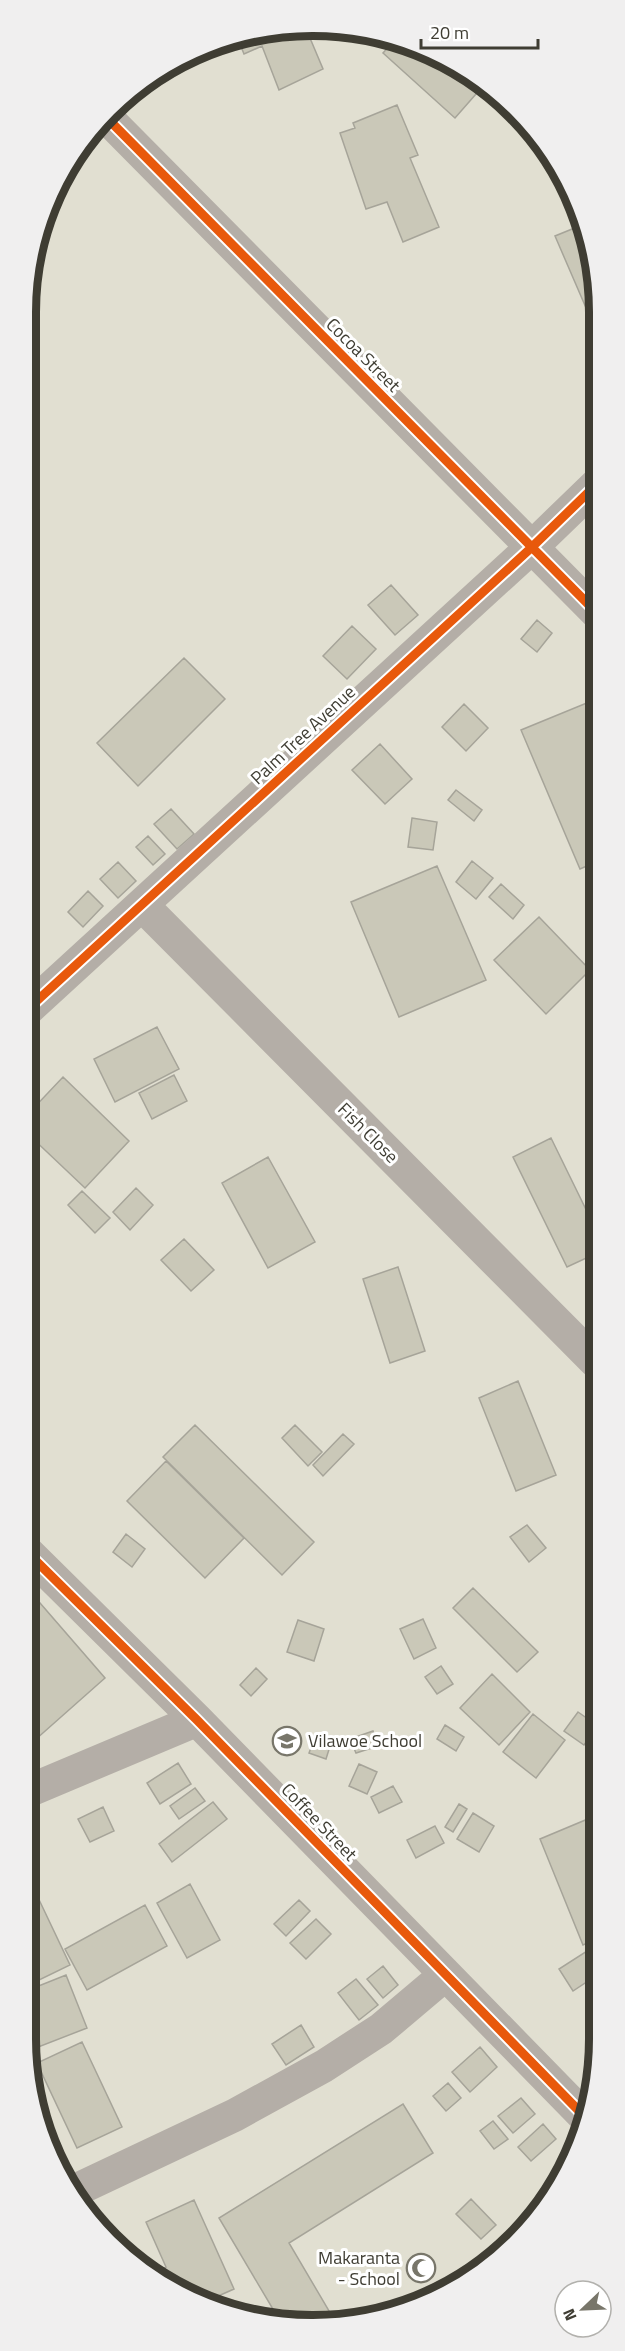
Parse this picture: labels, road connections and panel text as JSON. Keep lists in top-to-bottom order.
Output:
{
  "streets": {
    "street": [
      "Cocoa Street",
      "Palm Tree Avenue",
      "Fish Close",
      "Coffee Street"
    ]
  },
  "crossings": [
    ["Cocoa Street", "Palm Tree Avenue"],
    ["Palm Tree Avenue", "Fish Close"]
  ],
  "places": {
    "school or university": ["Vilawoe School"],
    "mosque": ["Makaranta - School"]
  },
  "scale_bar": "20 m",
  "north": "bottom left"
}
